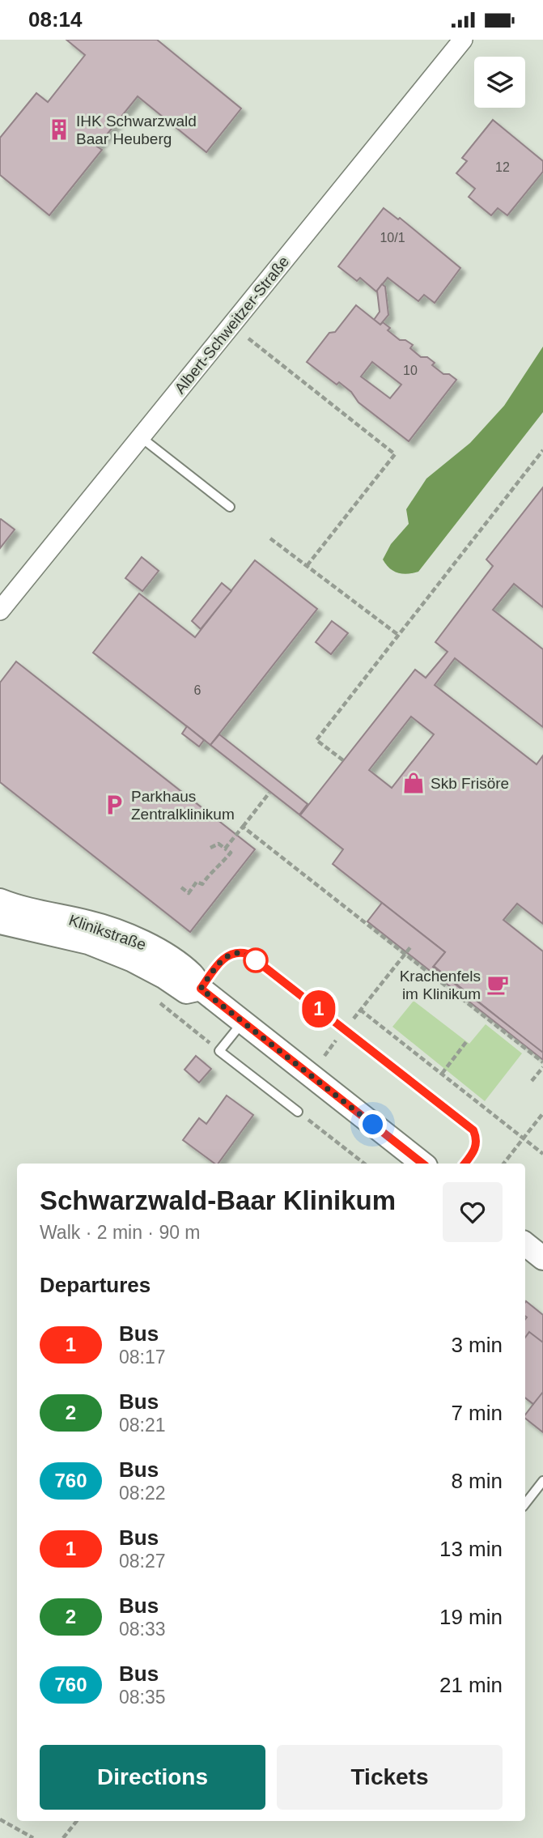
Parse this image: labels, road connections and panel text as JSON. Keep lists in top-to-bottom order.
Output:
{
  "streets": {
    "street": ["Albert-Schweitzer-Straße", "Klinikstraße"]
  },
  "places": {
    "building": ["IHK Schwarzwald Baar Heuberg"],
    "shop": ["Skb Frisöre"],
    "parking": ["Parkhaus Zentralklinikum"],
    "cafe": ["Krachenfels im Klinikum"]
  },
  "lines": ["bus line 1"],
  "house_numbers": [
    "12",
    "10/1",
    "10",
    "6"
  ],
  "page": {
    "status": "08:14",
    "on_map": "1",
    "heading": [
      ["Schwarzwald-Baar Klinikum", "Walk · 2 min · 90 m"],
      "Departures"
    ],
    "list": [
      {
        "mark": "1",
        "name": "Bus",
        "note": "08:17",
        "value": "3 min"
      },
      {
        "mark": "2",
        "name": "Bus",
        "note": "08:21",
        "value": "7 min"
      },
      {
        "mark": "760",
        "name": "Bus",
        "note": "08:22",
        "value": "8 min"
      },
      {
        "mark": "1",
        "name": "Bus",
        "note": "08:27",
        "value": "13 min"
      },
      {
        "mark": "2",
        "name": "Bus",
        "note": "08:33",
        "value": "19 min"
      },
      {
        "mark": "760",
        "name": "Bus",
        "note": "08:35",
        "value": "21 min"
      }
    ],
    "buttons": ["Directions", "Tickets"]
  }
}
